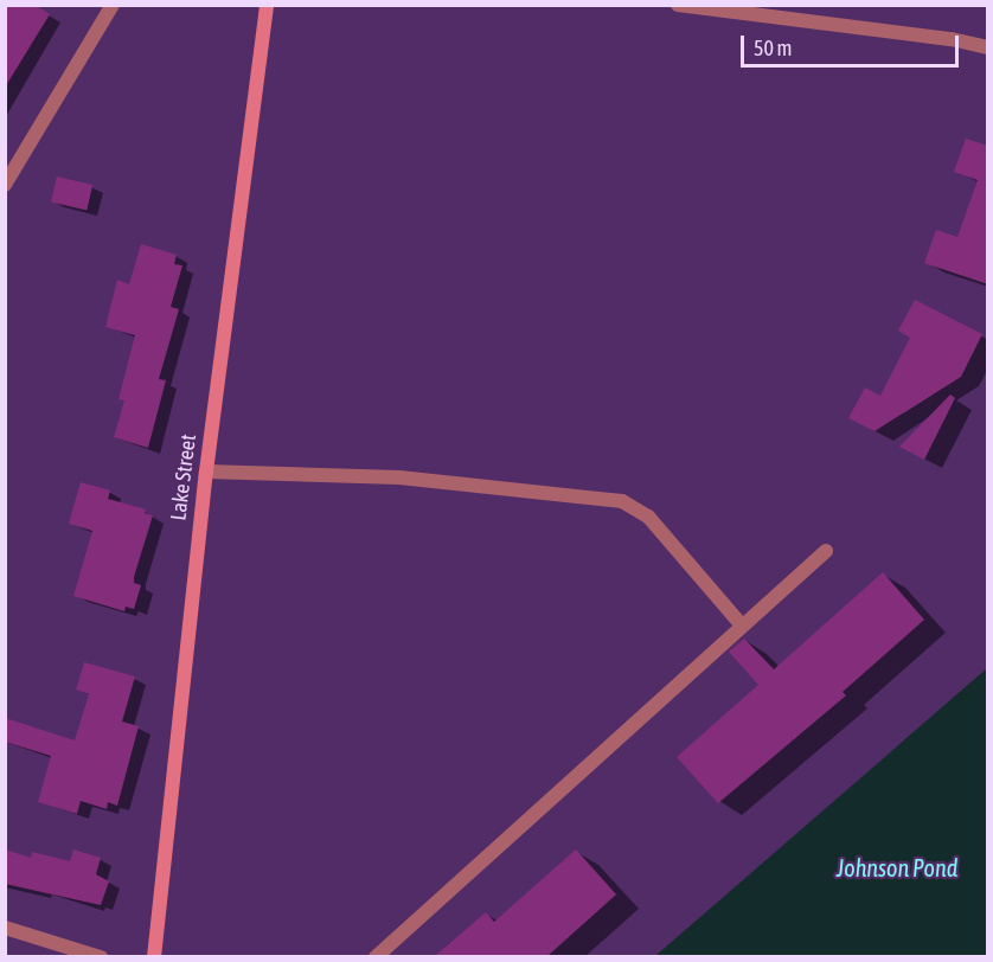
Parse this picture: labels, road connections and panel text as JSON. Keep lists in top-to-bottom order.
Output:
{
  "streets": {
    "street": ["Lake Street"]
  },
  "water": ["Johnson Pond"],
  "scale_bar": "50 m"
}
